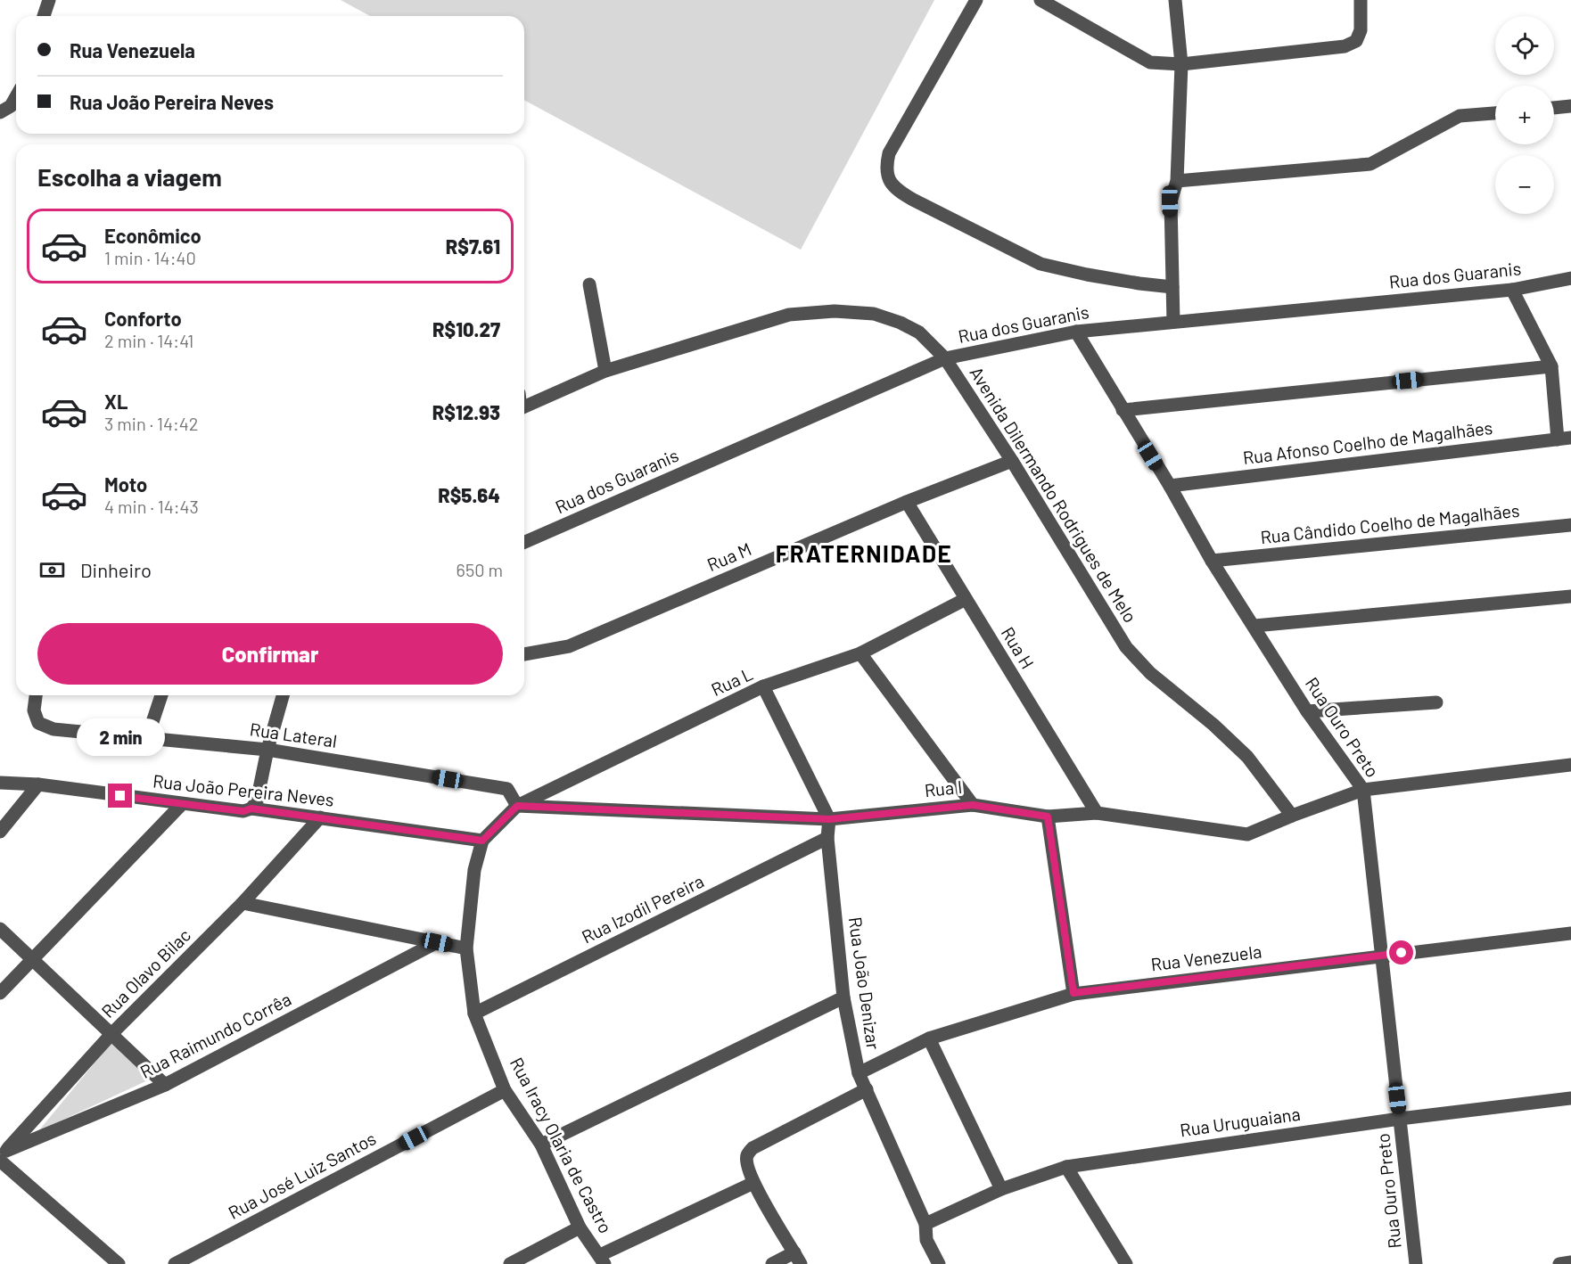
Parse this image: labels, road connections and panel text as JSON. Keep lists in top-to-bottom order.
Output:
{
  "streets": {
    "street": [
      "Rua dos Guaranis",
      "Rua Afonso Coelho de Magalhães",
      "Avenida Dilermando Rodrigues de Melo",
      "Rua Cândido Coelho de Magalhães",
      "Rua M",
      "Rua H",
      "Rua L",
      "Rua Ouro Preto",
      "Rua Lateral",
      "Rua I",
      "Rua João Pereira Neves",
      "Rua Izodil Pereira",
      "Rua Venezuela",
      "Rua Olavo Bilac",
      "Rua João Denizar",
      "Rua Raimundo Corrêa",
      "Rua Uruguaiana",
      "Rua Iracy Olaria de Castro",
      "Rua José Luiz Santos"
    ]
  },
  "crossings": [
    ["Rua dos Guaranis", "Avenida Dilermando Rodrigues de Melo"],
    ["Rua dos Guaranis", "Rua Ouro Preto"],
    ["Rua Afonso Coelho de Magalhães", "Rua Ouro Preto"],
    ["Avenida Dilermando Rodrigues de Melo", "Rua M"],
    ["Avenida Dilermando Rodrigues de Melo", "Rua I"],
    ["Rua Cândido Coelho de Magalhães", "Rua Ouro Preto"],
    ["Rua M", "Rua H"],
    ["Rua H", "Rua L"],
    ["Rua H", "Rua I"],
    ["Rua L", "Rua Lateral"],
    ["Rua L", "Rua I"],
    ["Rua L", "Rua Iracy Olaria de Castro"],
    ["Rua Ouro Preto", "Rua I"],
    ["Rua Ouro Preto", "Rua Venezuela"],
    ["Rua Ouro Preto", "Rua Uruguaiana"],
    ["Rua Lateral", "Rua I"],
    ["Rua Lateral", "Rua Iracy Olaria de Castro"],
    ["Rua I", "Rua João Denizar"],
    ["Rua I", "Rua Iracy Olaria de Castro"],
    ["Rua João Pereira Neves", "Rua Olavo Bilac"],
    ["Rua João Pereira Neves", "Rua Iracy Olaria de Castro"],
    ["Rua Izodil Pereira", "Rua João Denizar"],
    ["Rua Izodil Pereira", "Rua Iracy Olaria de Castro"],
    ["Rua Venezuela", "Rua João Denizar"],
    ["Rua Olavo Bilac", "Rua Raimundo Corrêa"],
    ["Rua João Denizar", "Rua Uruguaiana"],
    ["Rua Iracy Olaria de Castro", "Rua José Luiz Santos"]
  ],
  "districts": ["FRATERNIDADE"],
  "page": {
    "map_buttons": ["+", "−"],
    "banner": ["Rua Venezuela", "Rua João Pereira Neves"],
    "heading": "Escolha a viagem",
    "list": [
      {
        "name": "Econômico",
        "note": "1 min · 14:40",
        "value": "R$7.61"
      },
      {
        "name": "Conforto",
        "note": "2 min · 14:41",
        "value": "R$10.27"
      },
      {
        "name": "XL",
        "note": "3 min · 14:42",
        "value": "R$12.93"
      },
      {
        "name": "Moto",
        "note": "4 min · 14:43",
        "value": "R$5.64"
      }
    ],
    "pay": ["Dinheiro", "650 m"],
    "buttons": "Confirmar",
    "bubble": "2 min"
  }
}
